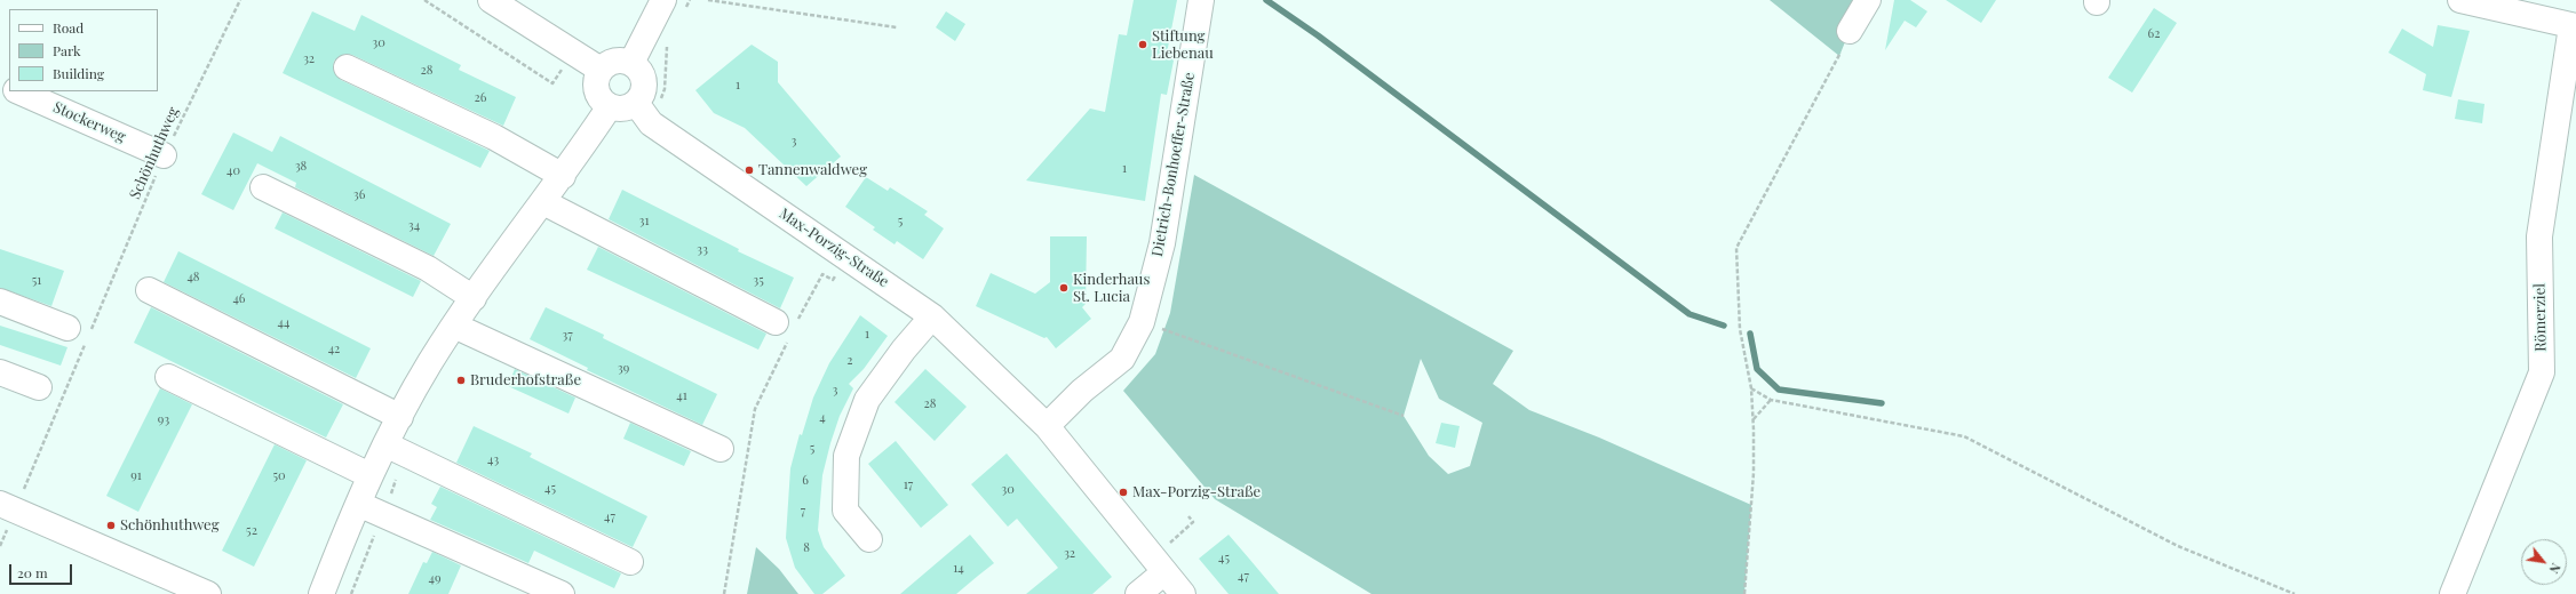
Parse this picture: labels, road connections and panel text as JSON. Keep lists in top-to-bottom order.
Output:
{
  "streets": {
    "street": [
      "Stockerweg",
      "Dietrich-Bonhoeffer-Straße",
      "Max-Porzig-Straße",
      "Römerziel"
    ],
    "path": ["Schönhuthweg"]
  },
  "crossings": [
    ["Stockerweg", "Schönhuthweg"],
    ["Dietrich-Bonhoeffer-Straße", "Max-Porzig-Straße"]
  ],
  "places": [
    "Stiftung Liebenau",
    "Tannenwaldweg",
    "Kinderhaus St. Lucia",
    "Bruderhofstraße",
    "Max-Porzig-Straße",
    "Schönhuthweg"
  ],
  "house_numbers": [
    "62",
    "30",
    "32",
    "28",
    "1",
    "26",
    "3",
    "38",
    "1",
    "40",
    "36",
    "31",
    "5",
    "34",
    "33",
    "48",
    "51",
    "35",
    "46",
    "44",
    "1",
    "37",
    "42",
    "2",
    "39",
    "3",
    "41",
    "28",
    "4",
    "93",
    "5",
    "43",
    "91",
    "50",
    "6",
    "17",
    "45",
    "30",
    "7",
    "47",
    "52",
    "8",
    "32",
    "45",
    "14",
    "47",
    "49"
  ],
  "legend": ["Road", "Park", "Building"],
  "scale_bar": "20 m",
  "north": "bottom right"
}
